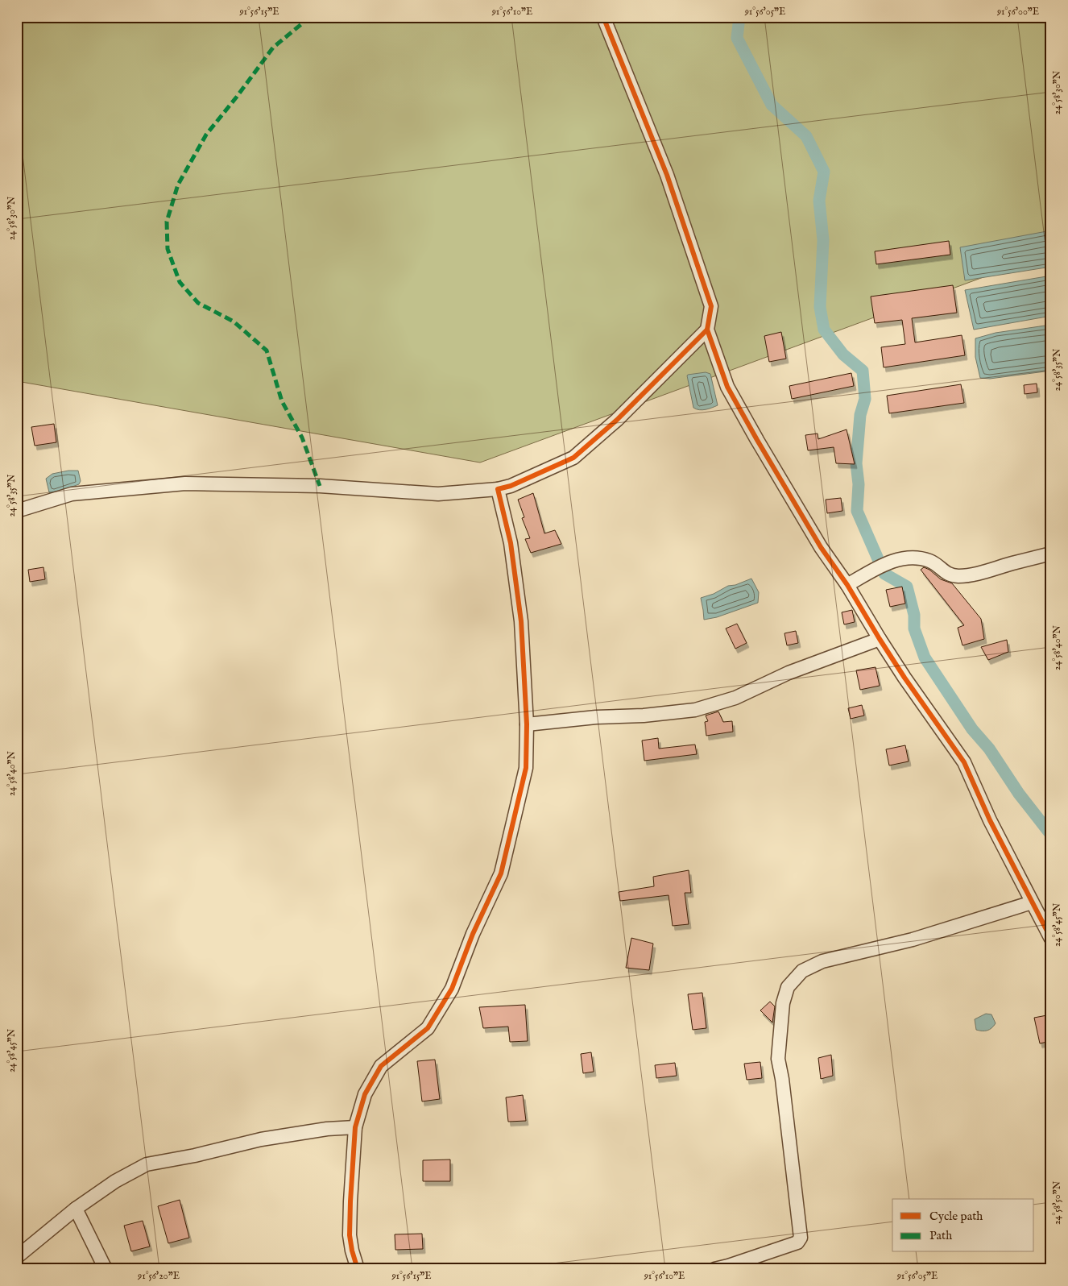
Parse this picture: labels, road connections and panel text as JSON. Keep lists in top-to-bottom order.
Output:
{
  "legend": ["Cycle path", "Path"],
  "coordinates": [
    "91°56'15\"E",
    "91°56'10\"E",
    "91°56'05\"E",
    "91°56'00\"E",
    "24°58'30\"N",
    "24°58'35\"N",
    "24°58'40\"N",
    "24°58'45\"N",
    "24°58'50\"N",
    "91°56'20\"E"
  ]
}
